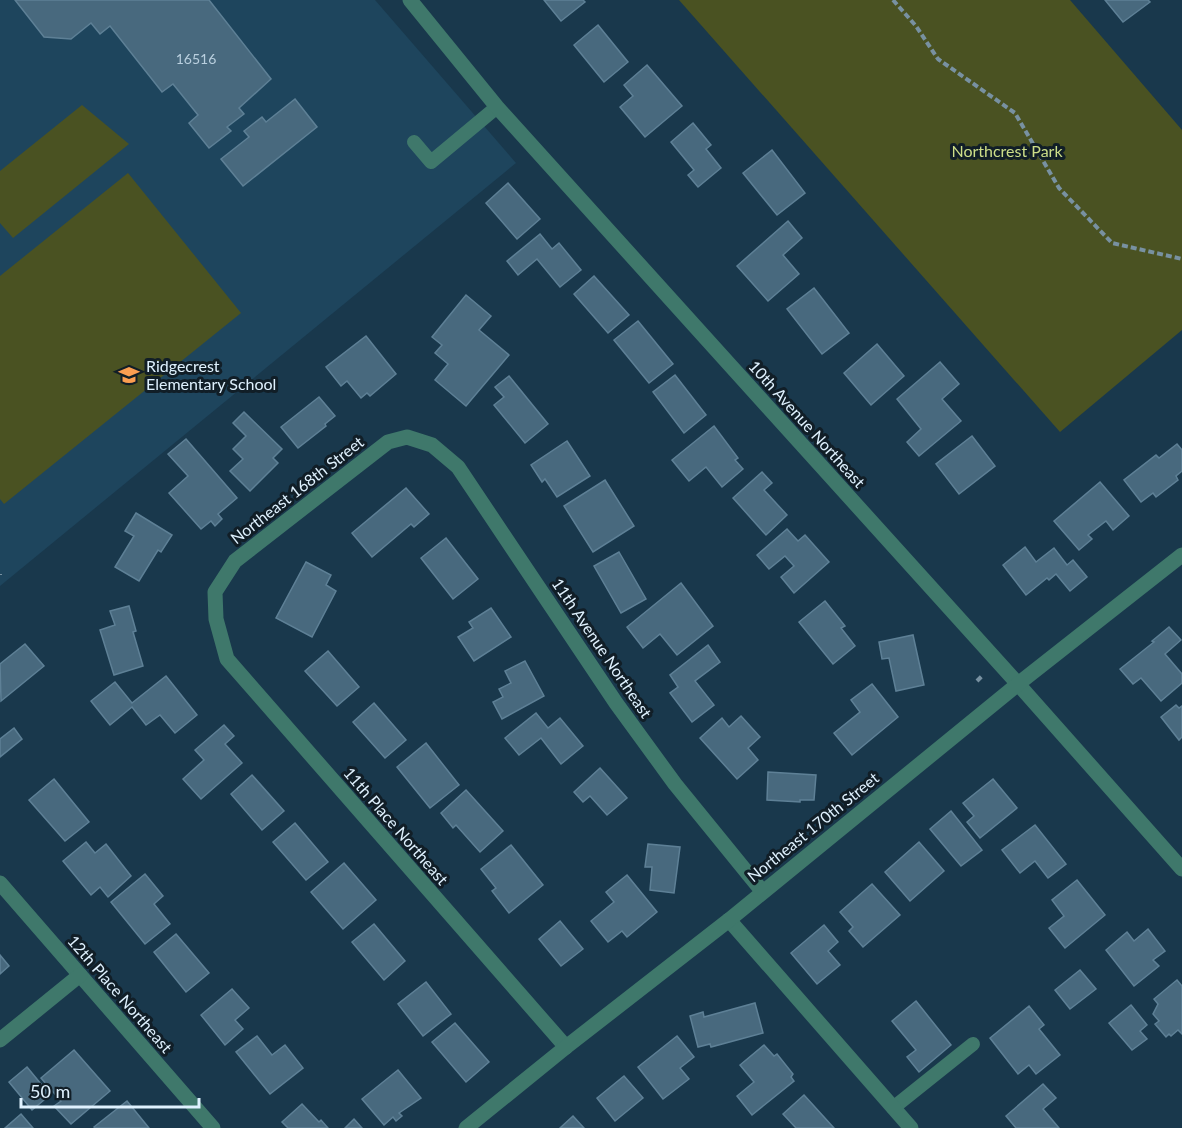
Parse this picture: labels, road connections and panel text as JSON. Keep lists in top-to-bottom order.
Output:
{
  "streets": {
    "street": [
      "10th Avenue Northeast",
      "Northeast 168th Street",
      "11th Avenue Northeast",
      "11th Place Northeast",
      "Northeast 170th Street",
      "12th Place Northeast"
    ]
  },
  "crossings": [
    ["10th Avenue Northeast", "Northeast 170th Street"],
    ["Northeast 168th Street", "11th Avenue Northeast"],
    ["Northeast 168th Street", "11th Place Northeast"],
    ["11th Avenue Northeast", "Northeast 170th Street"],
    ["11th Place Northeast", "Northeast 170th Street"]
  ],
  "parks": ["Northcrest Park"],
  "places": {
    "school or university": ["Ridgecrest Elementary School"]
  },
  "house_numbers": ["16516"],
  "scale_bar": "50 m"
}
